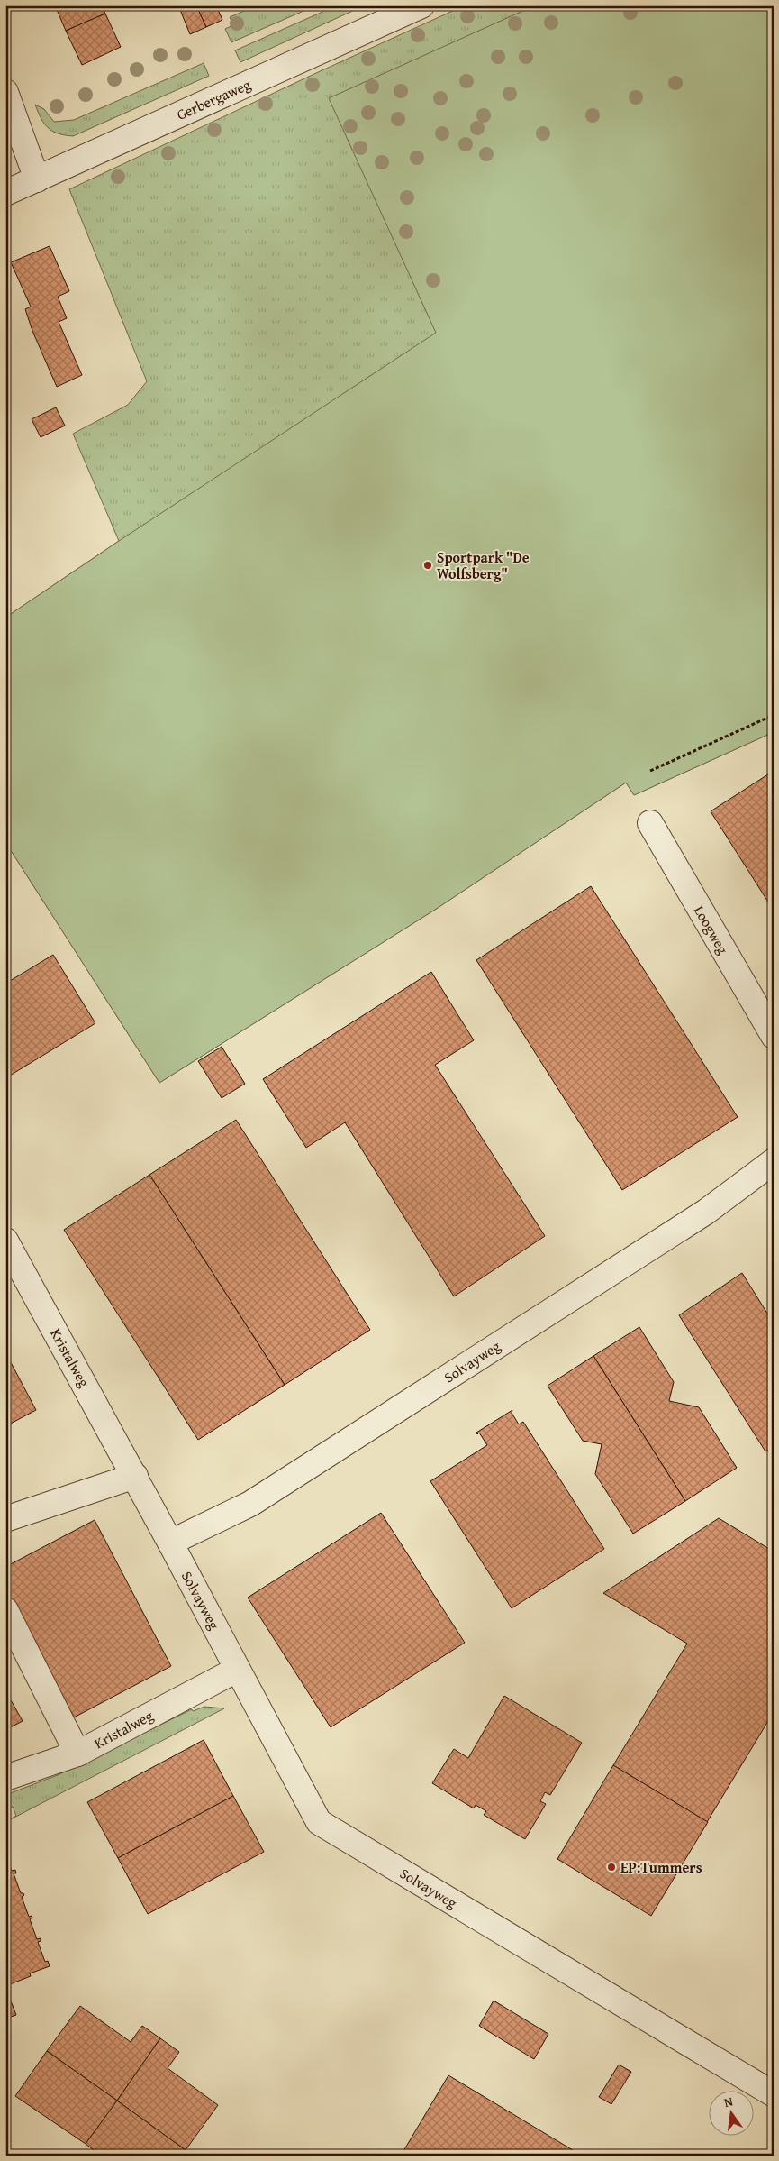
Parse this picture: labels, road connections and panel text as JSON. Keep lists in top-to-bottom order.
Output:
{
  "streets": {
    "street": [
      "Gerbergaweg",
      "Loogweg",
      "Kristalweg",
      "Solvayweg"
    ]
  },
  "crossings": [
    ["Kristalweg", "Solvayweg"]
  ],
  "places": ["Sportpark \"De Wolfsberg\"", "EP:Tummers"],
  "north": "top"
}
